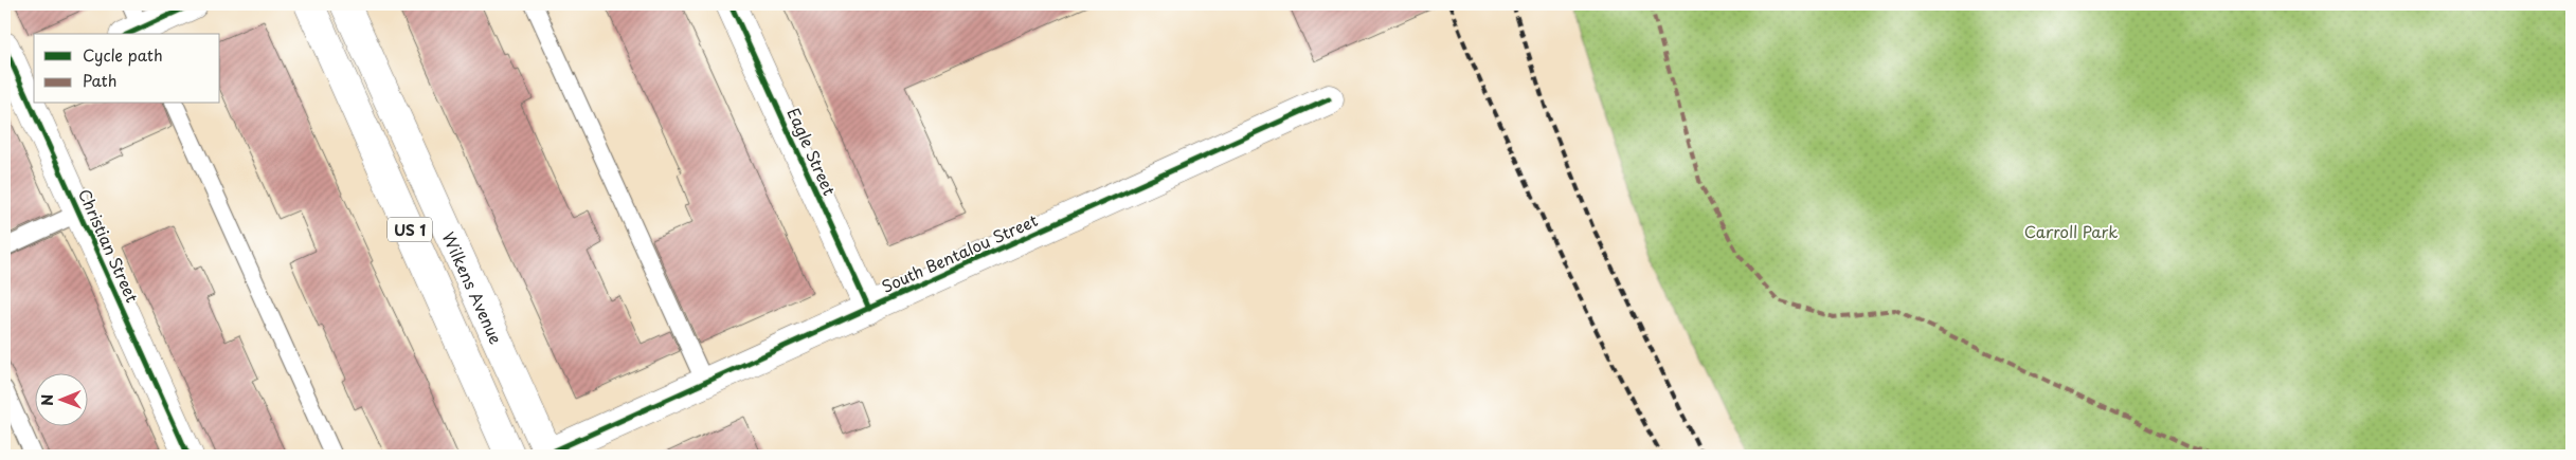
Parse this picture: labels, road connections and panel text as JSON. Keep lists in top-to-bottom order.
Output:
{
  "streets": {
    "street": [
      "Eagle Street",
      "US 1",
      "Christian Street",
      "South Bentalou Street",
      "Wilkens Avenue"
    ]
  },
  "crossings": [
    ["Eagle Street", "South Bentalou Street"],
    ["South Bentalou Street", "Wilkens Avenue"]
  ],
  "parks": ["Carroll Park"],
  "legend": ["Cycle path", "Path"],
  "north": "left"
}
